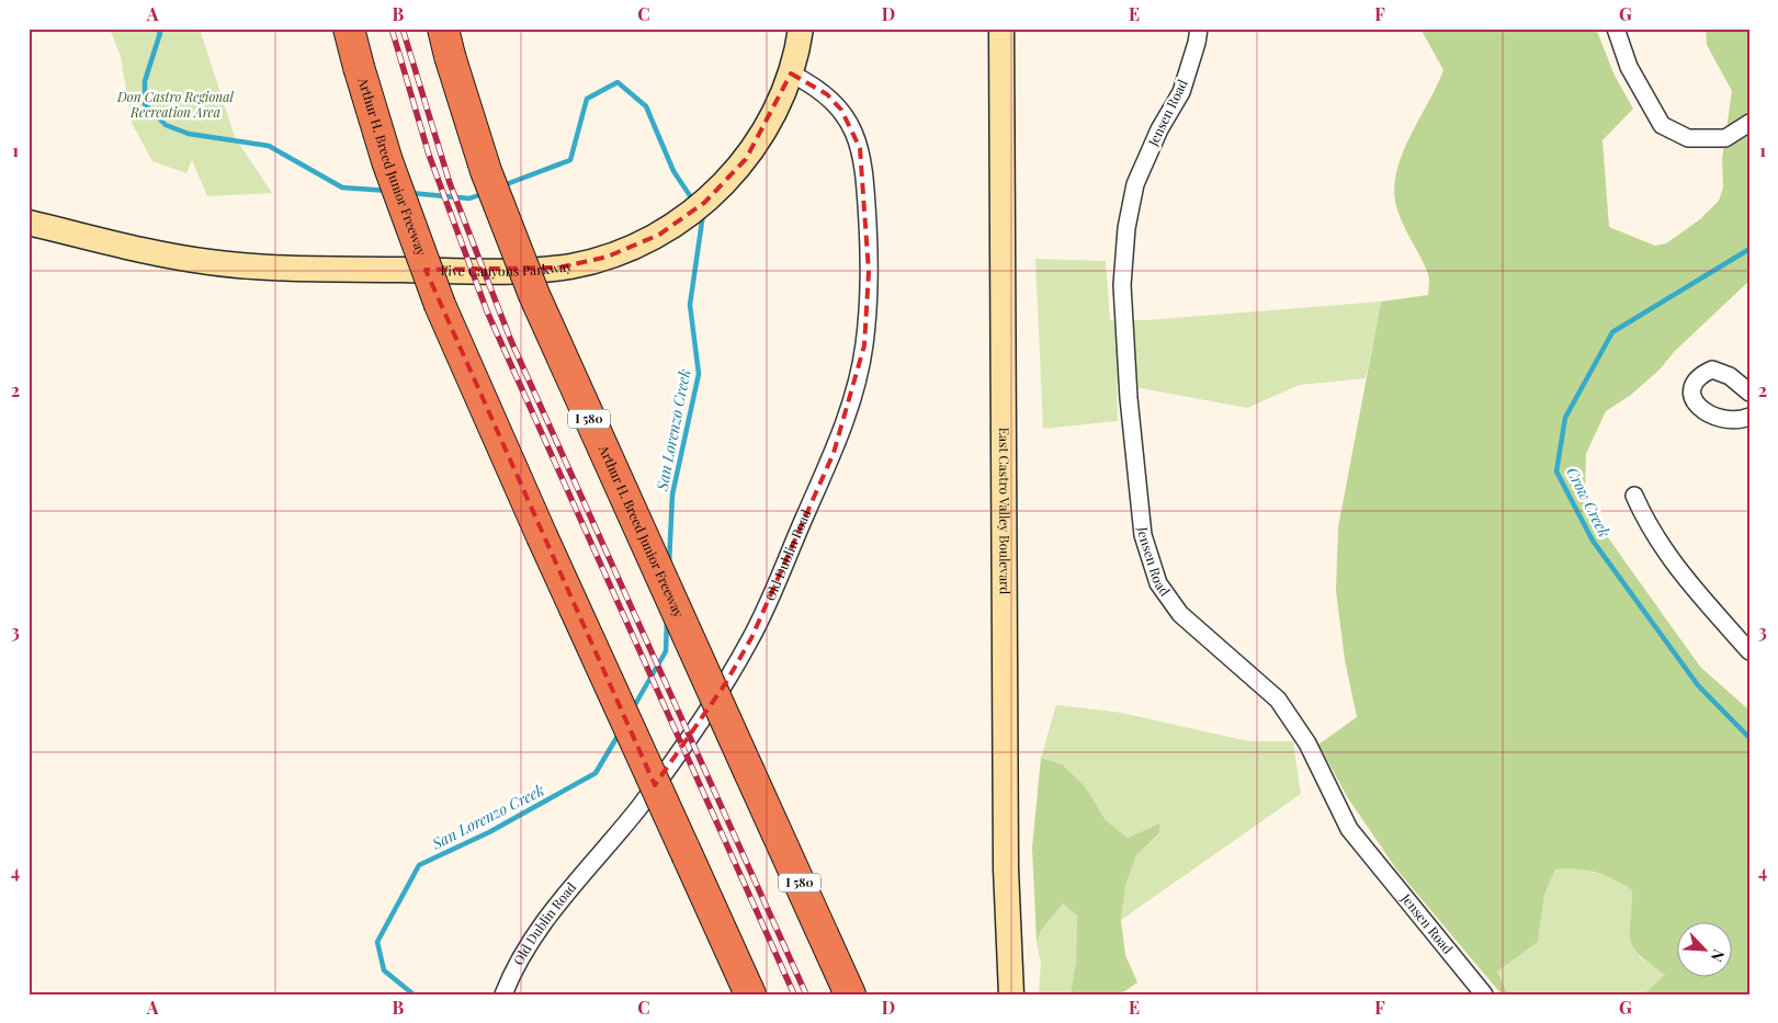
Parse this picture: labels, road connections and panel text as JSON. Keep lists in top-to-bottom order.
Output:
{
  "streets": {
    "highway": ["Arthur H. Breed Junior Freeway", "I 580"],
    "main road": ["Five Canyons Parkway", "East Castro Valley Boulevard"],
    "street": ["Jensen Road", "Old Dublin Road"]
  },
  "crossings": [
    ["Five Canyons Parkway", "Old Dublin Road"]
  ],
  "water": ["San Lorenzo Creek", "Crow Creek"],
  "parks": ["Don Castro Regional Recreation Area"],
  "north": "bottom right",
  "grid": {
    "columns": [
      "A",
      "B",
      "C",
      "D",
      "E",
      "F",
      "G"
    ],
    "rows": [
      "1",
      "2",
      "3",
      "4"
    ]
  }
}
